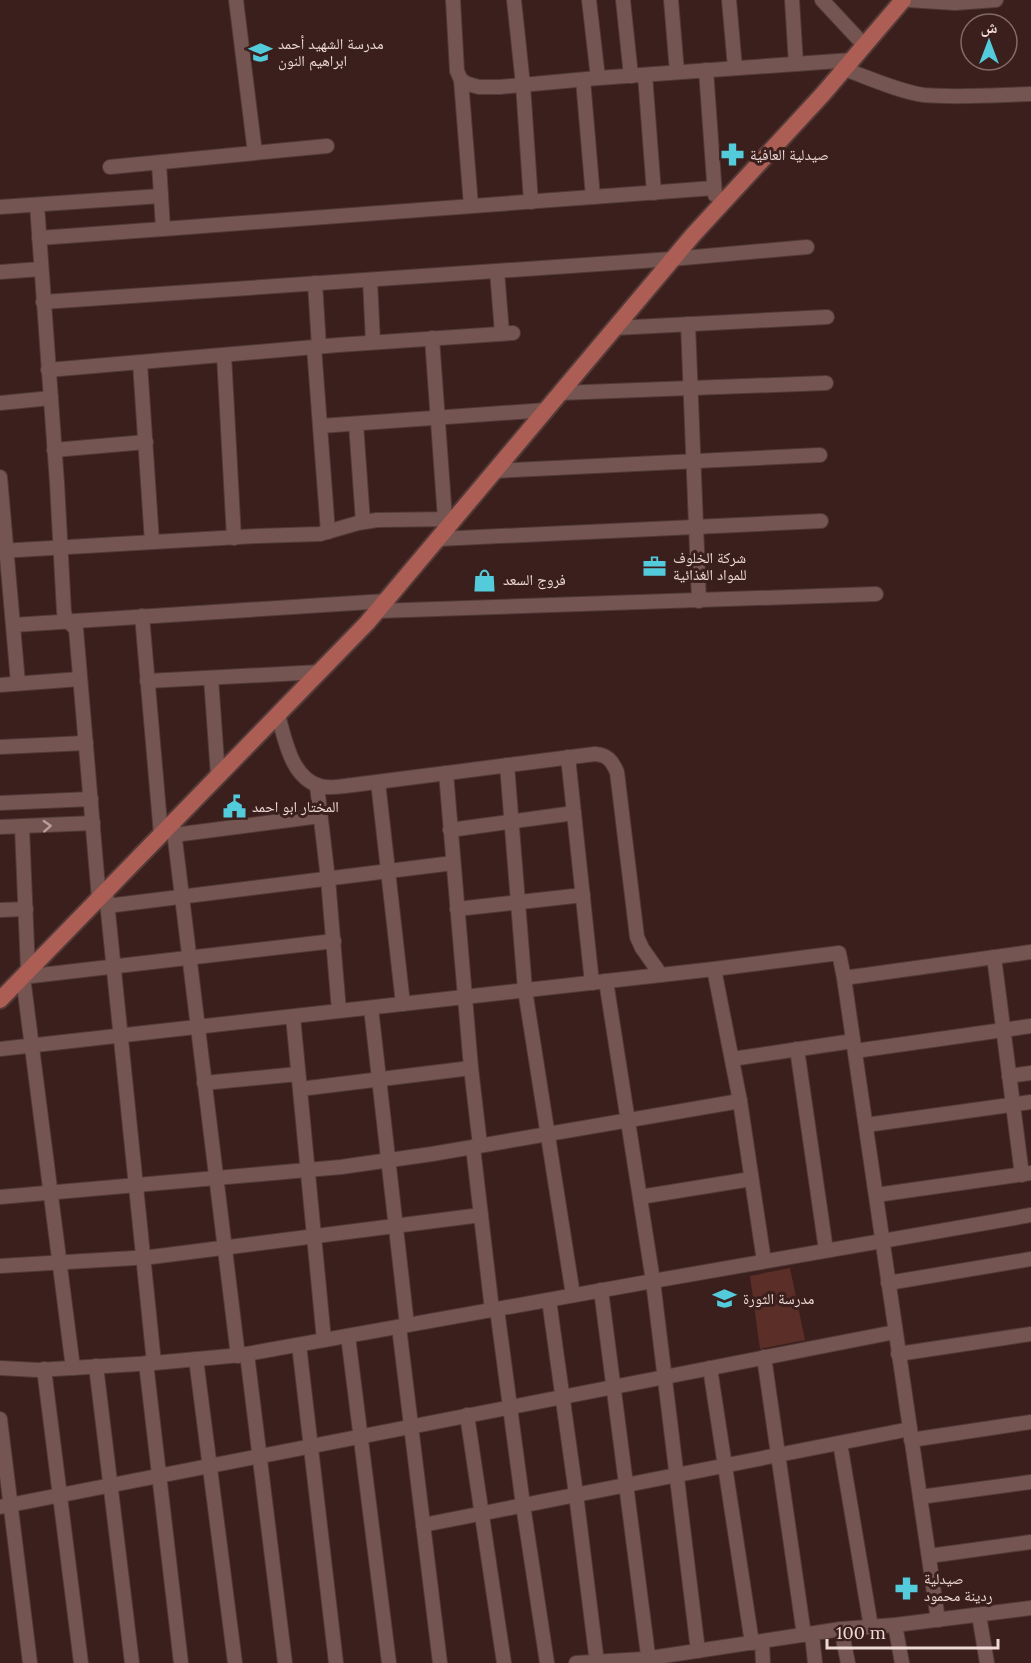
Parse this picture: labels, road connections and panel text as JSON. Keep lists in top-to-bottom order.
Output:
{
  "places": {
    "school or university": ["مدرسة الشهيد أحمد ابراهيم النون", "مدرسة الثورة"],
    "pharmacy": ["صيدلية العافية", "صيدلية ردينة محمود"],
    "office": ["شركة الخلوف للمواد الغذائية"],
    "shop": ["فروج السعد"],
    "public building": ["المختار ابو احمد"]
  },
  "scale_bar": "100 m",
  "north": "top"
}
